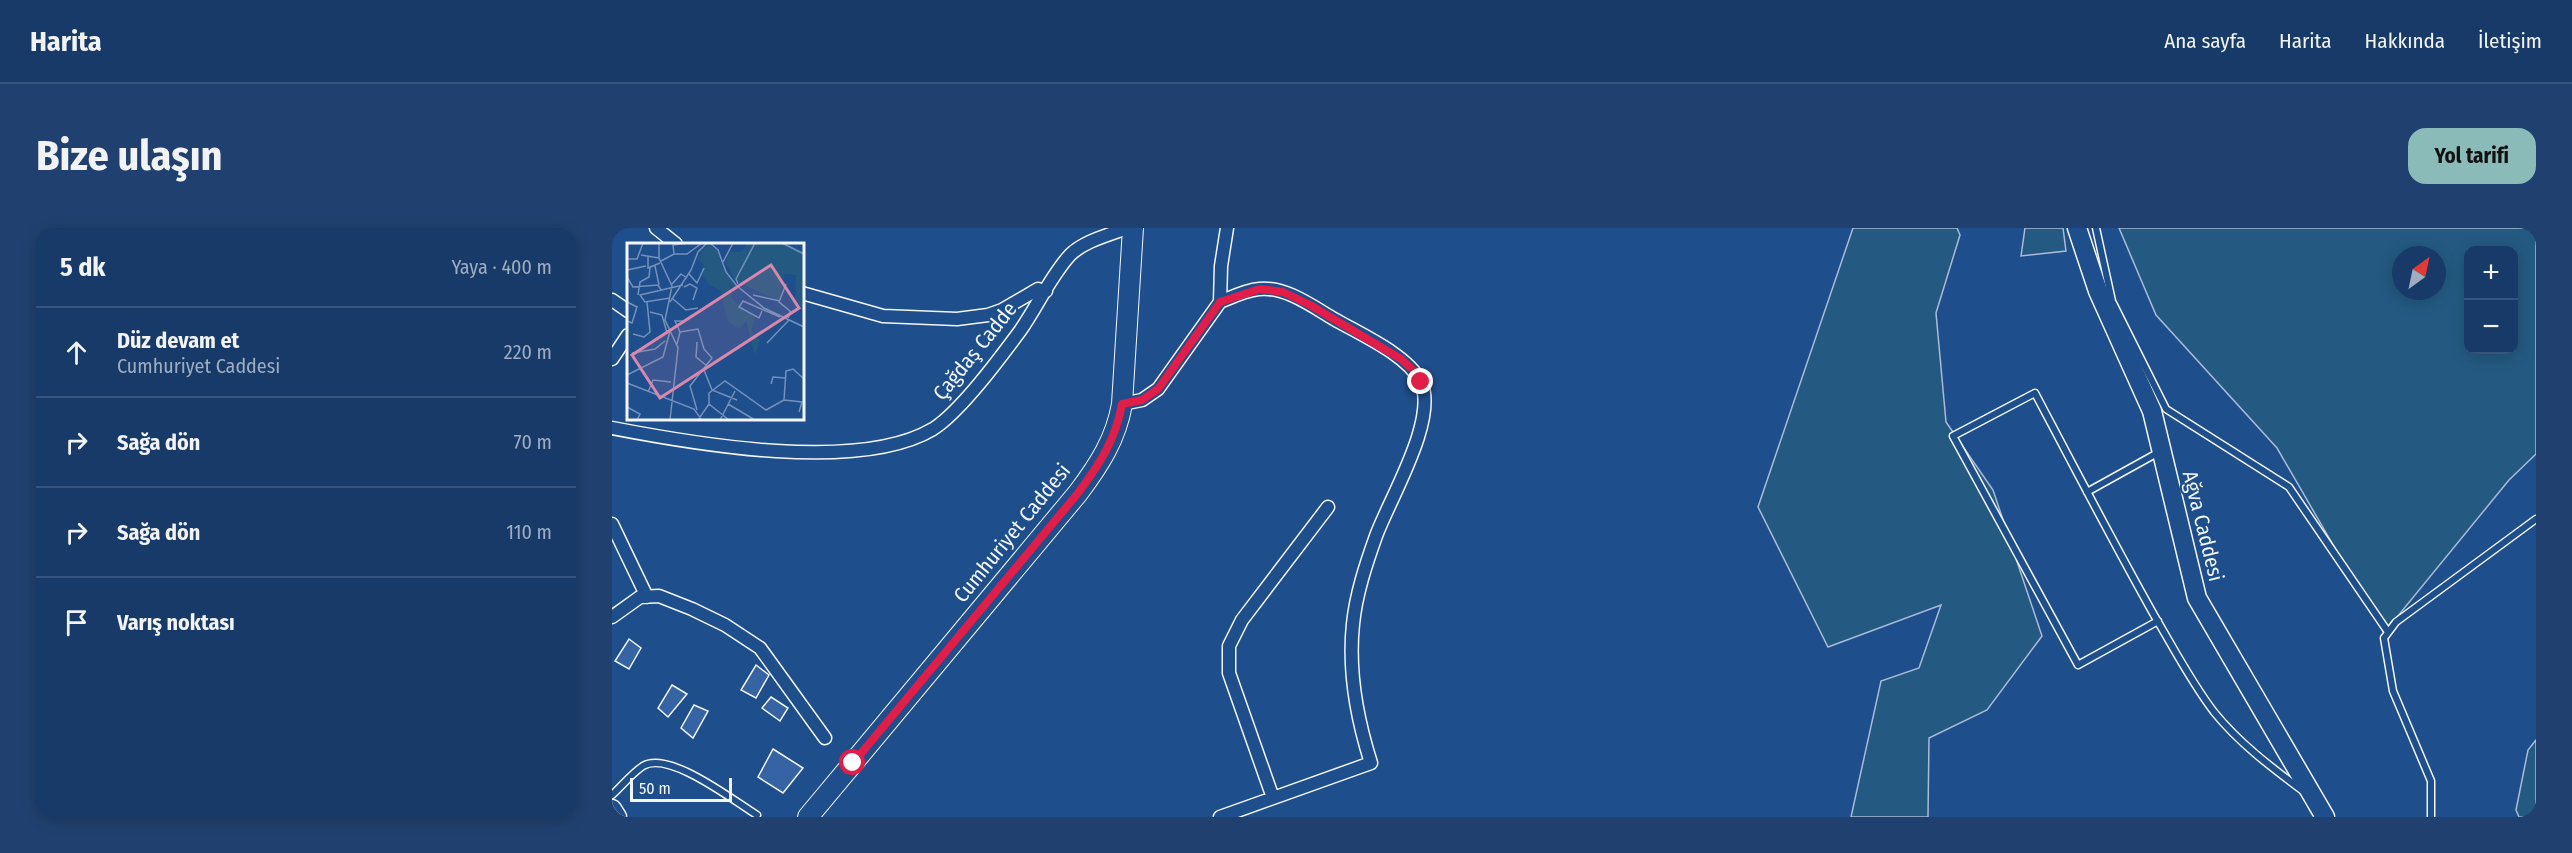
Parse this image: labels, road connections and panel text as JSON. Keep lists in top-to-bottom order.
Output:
{
  "streets": {
    "main road": ["Cumhuriyet Caddesi"],
    "street": ["Çağdaş Cadde", "Ağva Caddesi"]
  },
  "scale_bar": "50 m",
  "north": "top right",
  "page": {
    "header": "Harita",
    "nav": [
      "Ana sayfa",
      "Harita",
      "Hakkında",
      "İletişim"
    ],
    "buttons": "Yol tarifi",
    "title": "Bize ulaşın",
    "heading": ["5 dk", "Yaya · 400 m"],
    "map_buttons": ["+", "−"],
    "list": [
      ["Düz devam et", "Cumhuriyet Caddesi", "220 m"],
      ["Sağa dön", "70 m"],
      ["Sağa dön", "110 m"],
      "Varış noktası"
    ],
    "scale": "50 m"
  }
}
